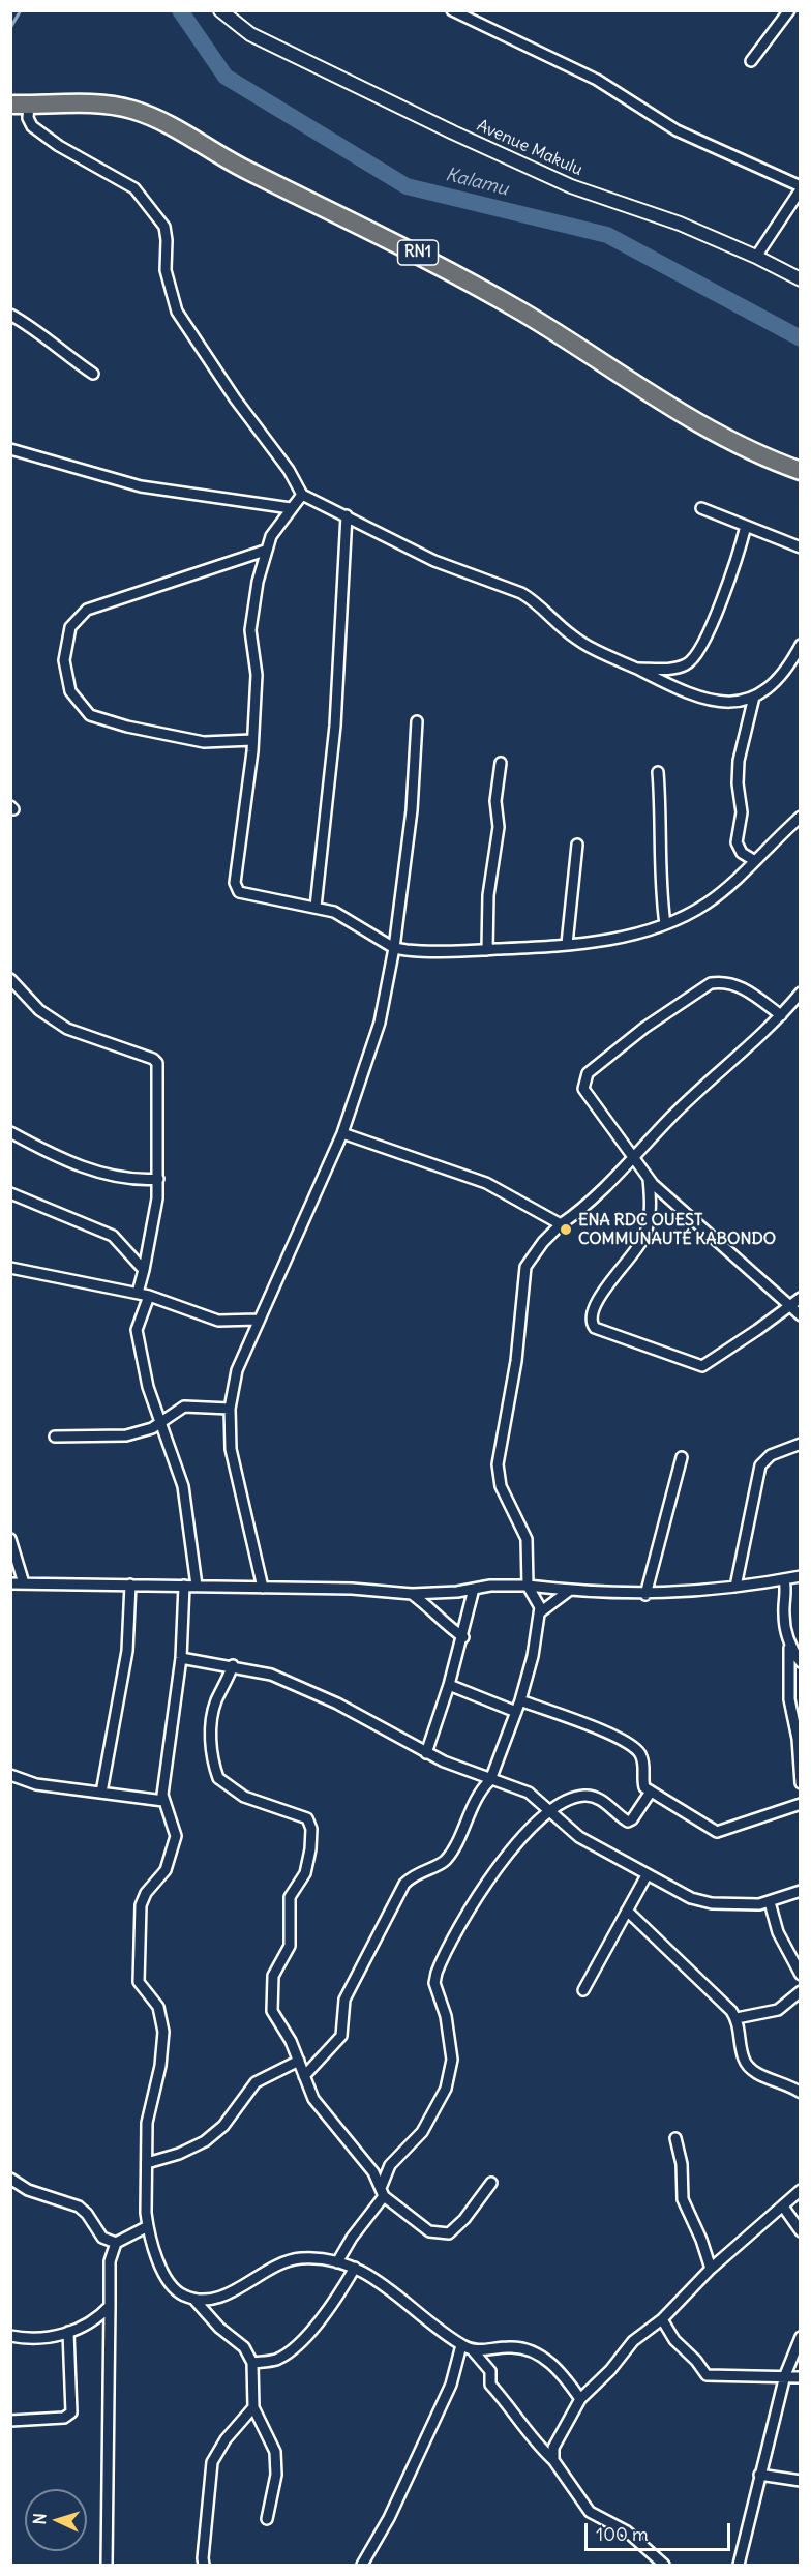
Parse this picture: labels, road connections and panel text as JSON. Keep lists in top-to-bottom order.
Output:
{
  "streets": {
    "highway": ["RN1"],
    "main road": ["Avenue Makulu"]
  },
  "water": ["Kalamu"],
  "places": ["ENA RDC OUEST COMMUNAUTÉ KABONDO"],
  "scale_bar": "100 m",
  "north": "left"
}
